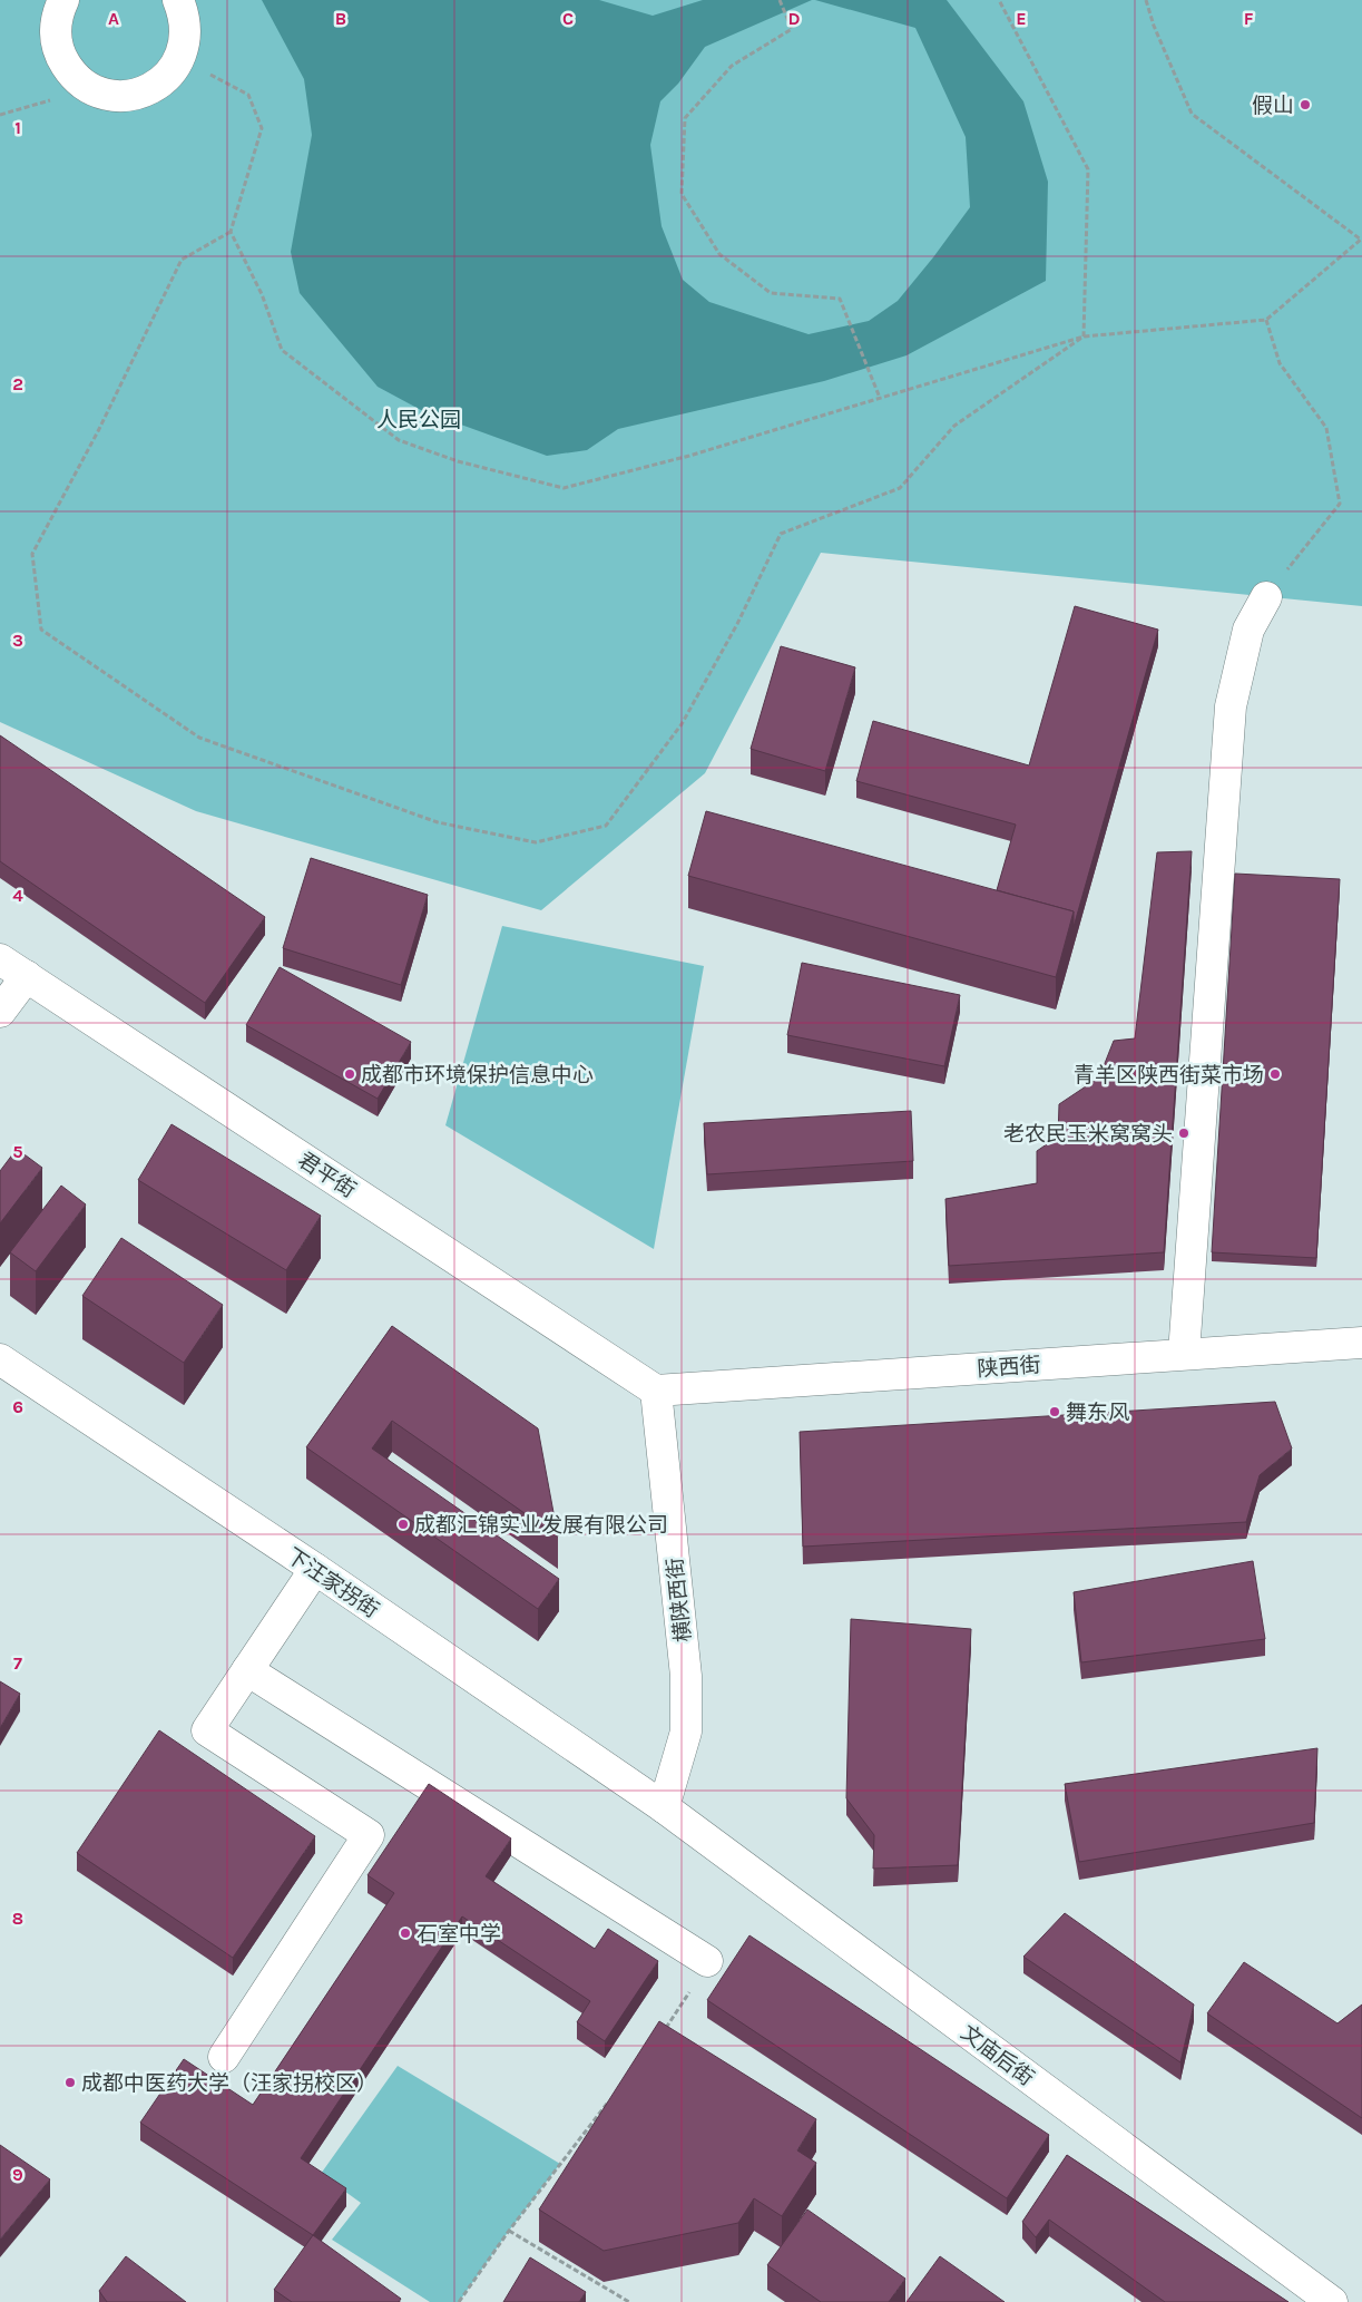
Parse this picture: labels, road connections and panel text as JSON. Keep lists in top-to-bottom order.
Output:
{
  "streets": {
    "street": [
      "君平街",
      "陕西街",
      "下汪家拐街",
      "横陕西街",
      "文庙后街"
    ]
  },
  "crossings": [
    ["君平街", "陕西街"],
    ["君平街", "横陕西街"],
    ["陕西街", "横陕西街"],
    ["下汪家拐街", "横陕西街"],
    ["下汪家拐街", "文庙后街"],
    ["横陕西街", "文庙后街"]
  ],
  "parks": ["人民公园"],
  "places": [
    "假山",
    "成都市环境保护信息中心",
    "青羊区陕西街菜市场",
    "老农民玉米窝窝头",
    "舞东风",
    "成都汇锦实业发展有限公司",
    "石室中学",
    "成都中医药大学（汪家拐校区）"
  ],
  "grid": {
    "columns": [
      "A",
      "B",
      "C",
      "D",
      "E",
      "F"
    ],
    "rows": [
      "1",
      "2",
      "3",
      "4",
      "5",
      "6",
      "7",
      "8",
      "9"
    ]
  }
}
